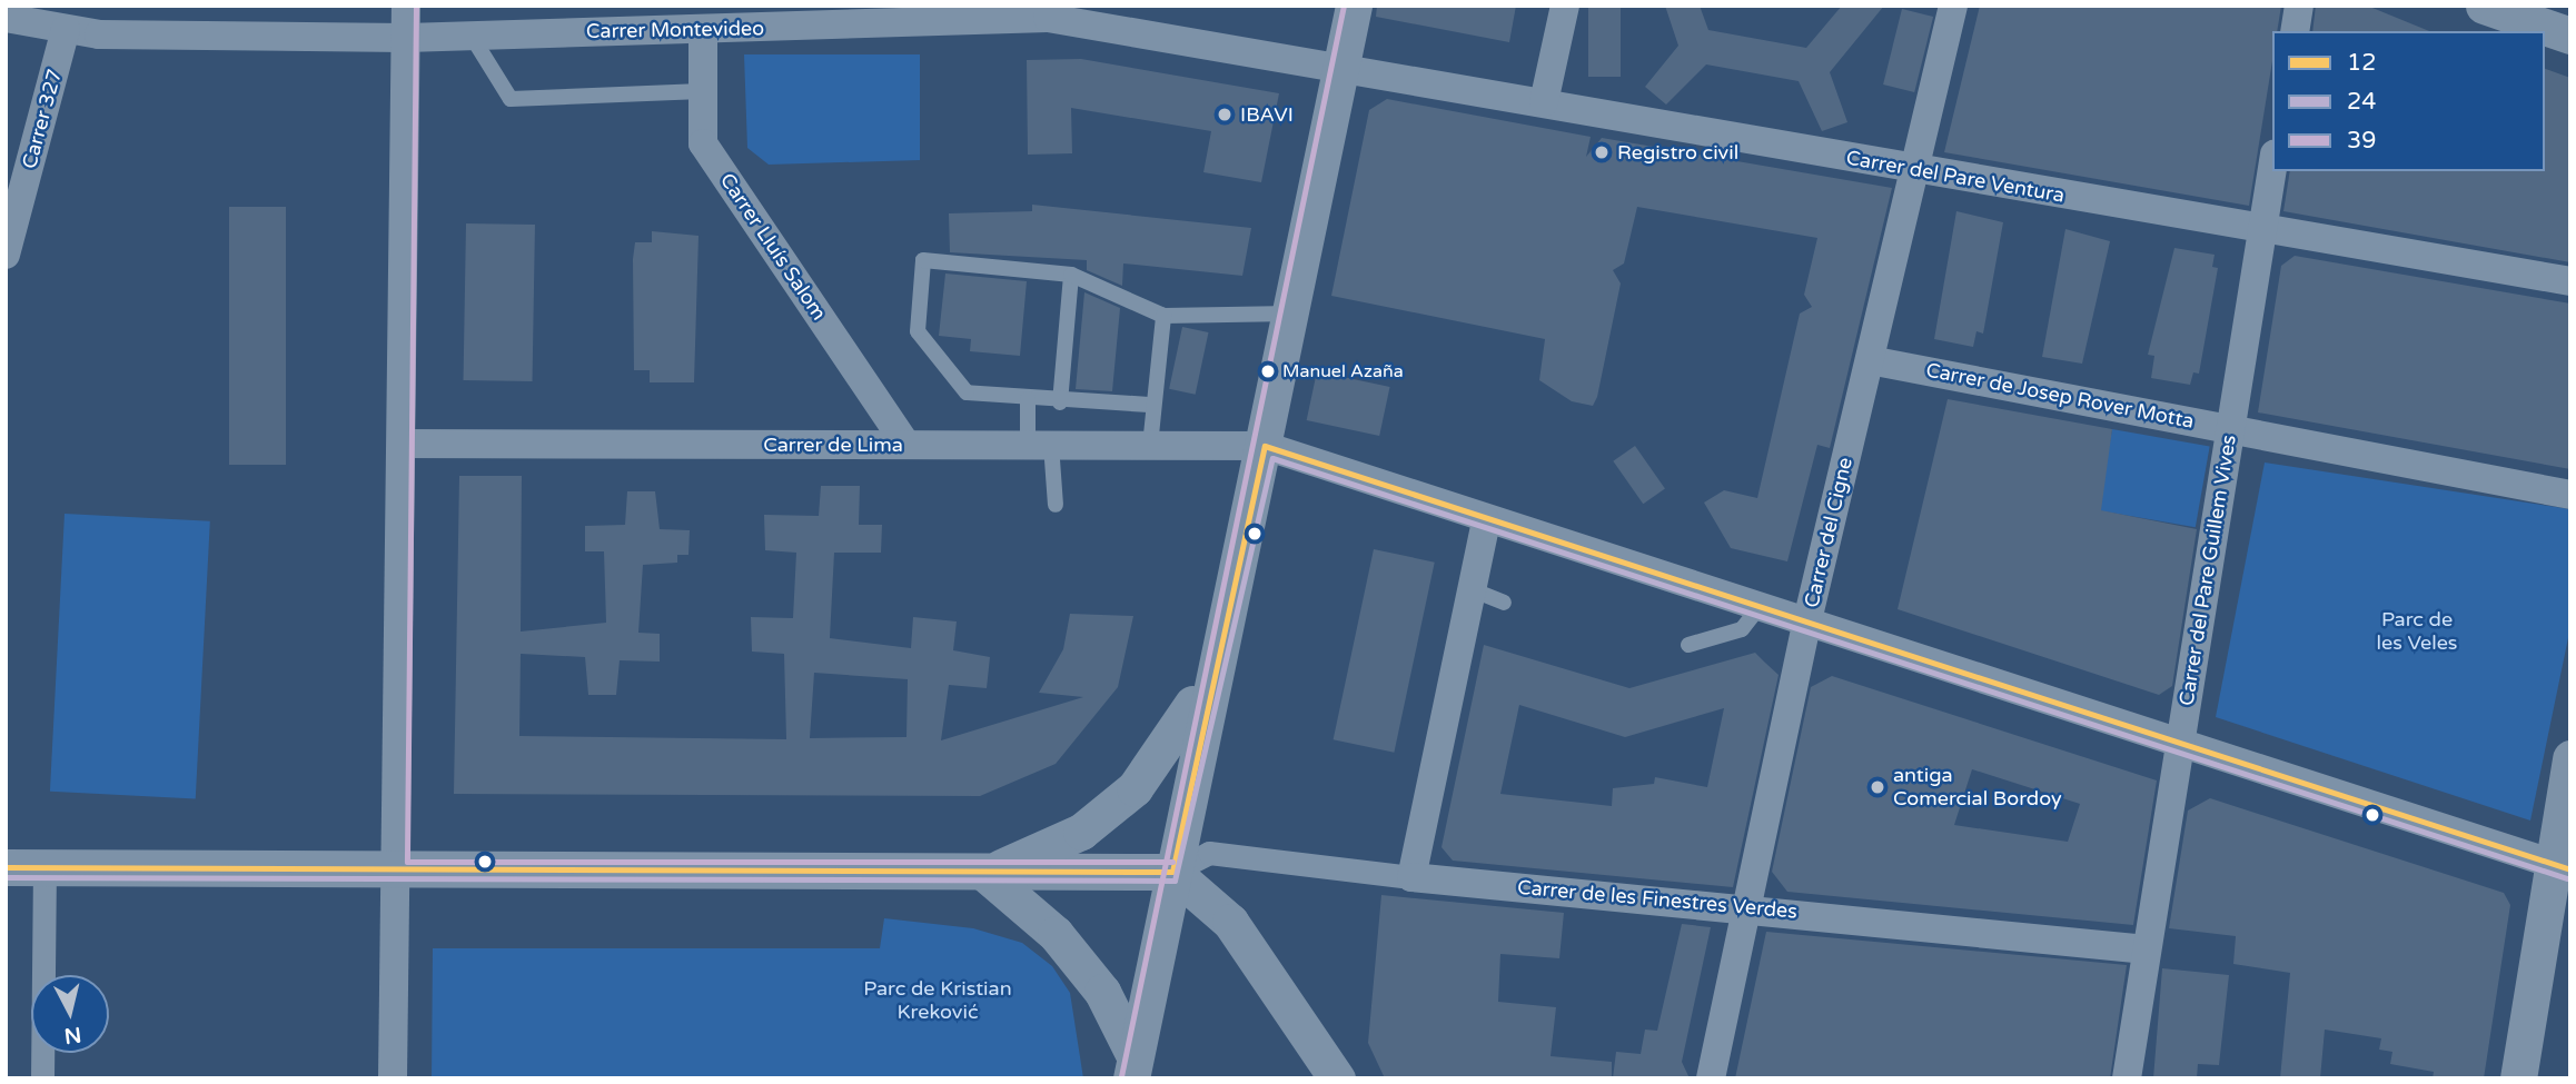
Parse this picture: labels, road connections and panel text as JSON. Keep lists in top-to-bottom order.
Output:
{
  "streets": {
    "street": [
      "Carrer Montevideo",
      "Carrer 327",
      "Carrer del Pare Ventura",
      "Carrer Lluís Salom",
      "Carrer de Josep Rover Motta",
      "Carrer de Lima",
      "Carrer del Cigne",
      "Carrer del Pare Guillem Vives",
      "Carrer de les Finestres Verdes"
    ]
  },
  "crossings": [
    ["Carrer Montevideo", "Carrer 327"],
    ["Carrer Montevideo", "Carrer del Pare Ventura"],
    ["Carrer Montevideo", "Carrer Lluís Salom"],
    ["Carrer del Pare Ventura", "Carrer del Cigne"],
    ["Carrer del Pare Ventura", "Carrer del Pare Guillem Vives"],
    ["Carrer Lluís Salom", "Carrer de Lima"],
    ["Carrer de Josep Rover Motta", "Carrer del Cigne"],
    ["Carrer de Josep Rover Motta", "Carrer del Pare Guillem Vives"],
    ["Carrer de Lima", "Carrer del Cigne"],
    ["Carrer de Lima", "Carrer del Pare Guillem Vives"],
    ["Carrer del Cigne", "Carrer de les Finestres Verdes"],
    ["Carrer del Pare Guillem Vives", "Carrer de les Finestres Verdes"]
  ],
  "parks": ["Parc de les Veles", "Parc de Kristian Kreković"],
  "places": [
    "IBAVI",
    "Registro civil",
    "Manuel Azaña",
    "antiga Comercial Bordoy"
  ],
  "lines": ["transit line 39", "transit line 12", "transit line 24"],
  "legend": ["12", "24", "39"],
  "north": "bottom"
}
